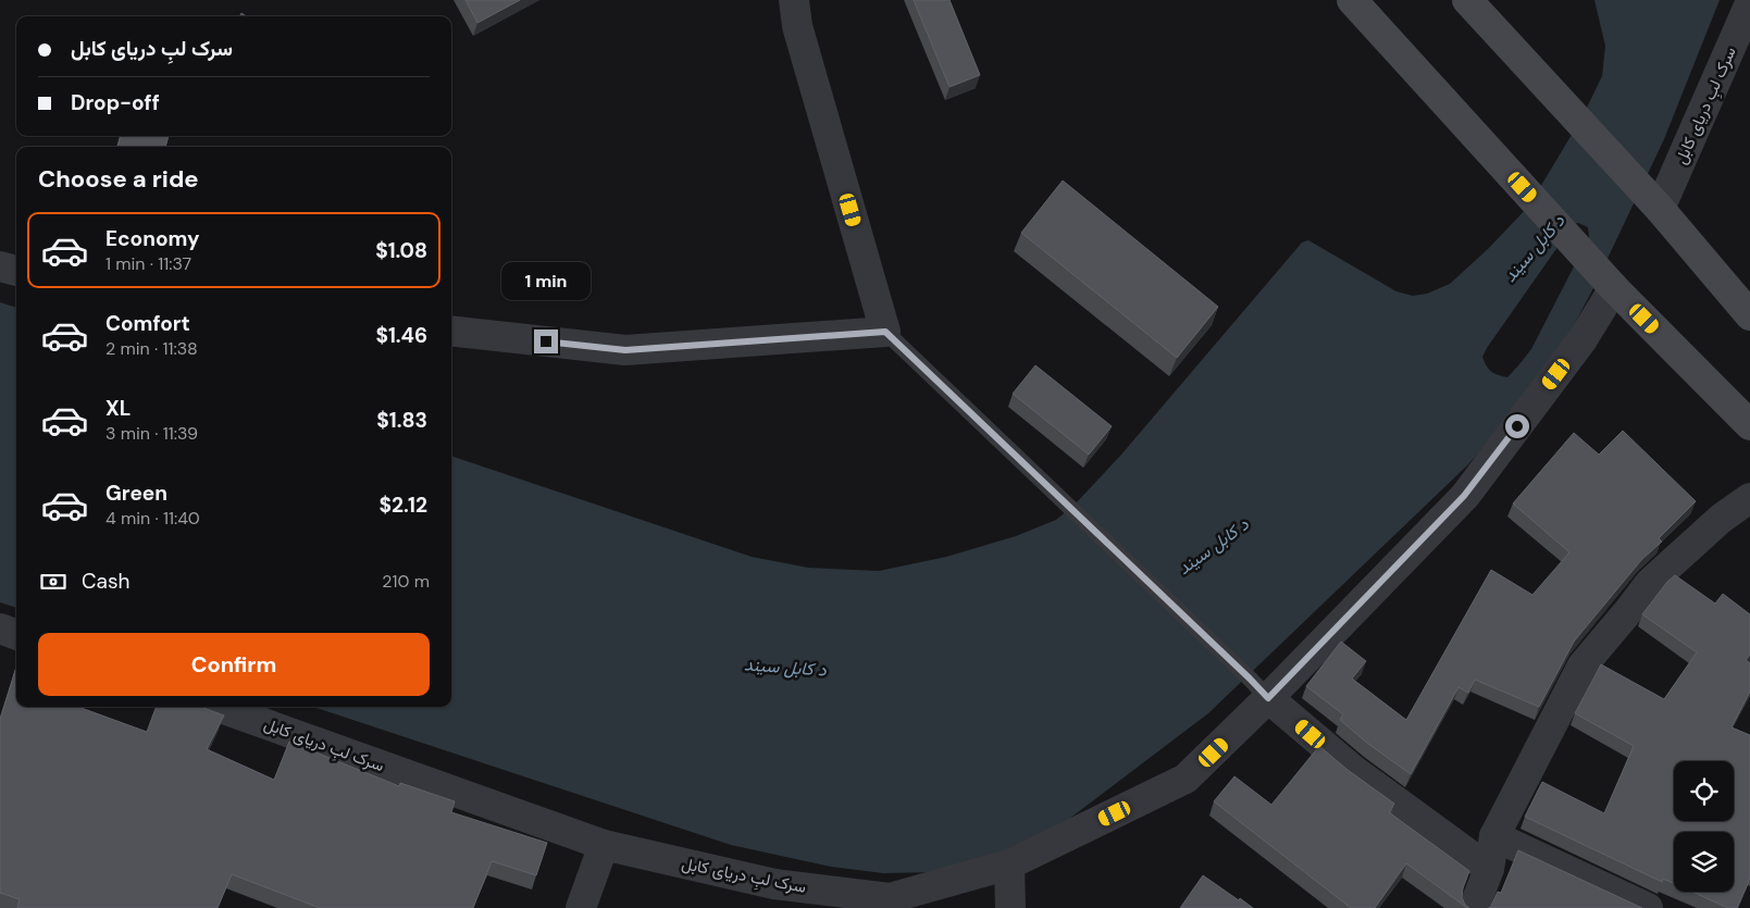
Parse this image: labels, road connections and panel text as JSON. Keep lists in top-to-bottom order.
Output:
{
  "streets": {
    "street": ["سرک لبِ دریای کابل"]
  },
  "water": ["د کابل سيند"],
  "page": {
    "banner": ["سرک لبِ دریای کابل", "Drop-off"],
    "heading": "Choose a ride",
    "list": [
      {
        "name": "Economy",
        "note": "1 min · 11:37",
        "value": "$1.08"
      },
      {
        "name": "Comfort",
        "note": "2 min · 11:38",
        "value": "$1.46"
      },
      {
        "name": "XL",
        "note": "3 min · 11:39",
        "value": "$1.83"
      },
      {
        "name": "Green",
        "note": "4 min · 11:40",
        "value": "$2.12"
      }
    ],
    "bubble": "1 min",
    "pay": ["Cash", "210 m"],
    "buttons": "Confirm"
  }
}
